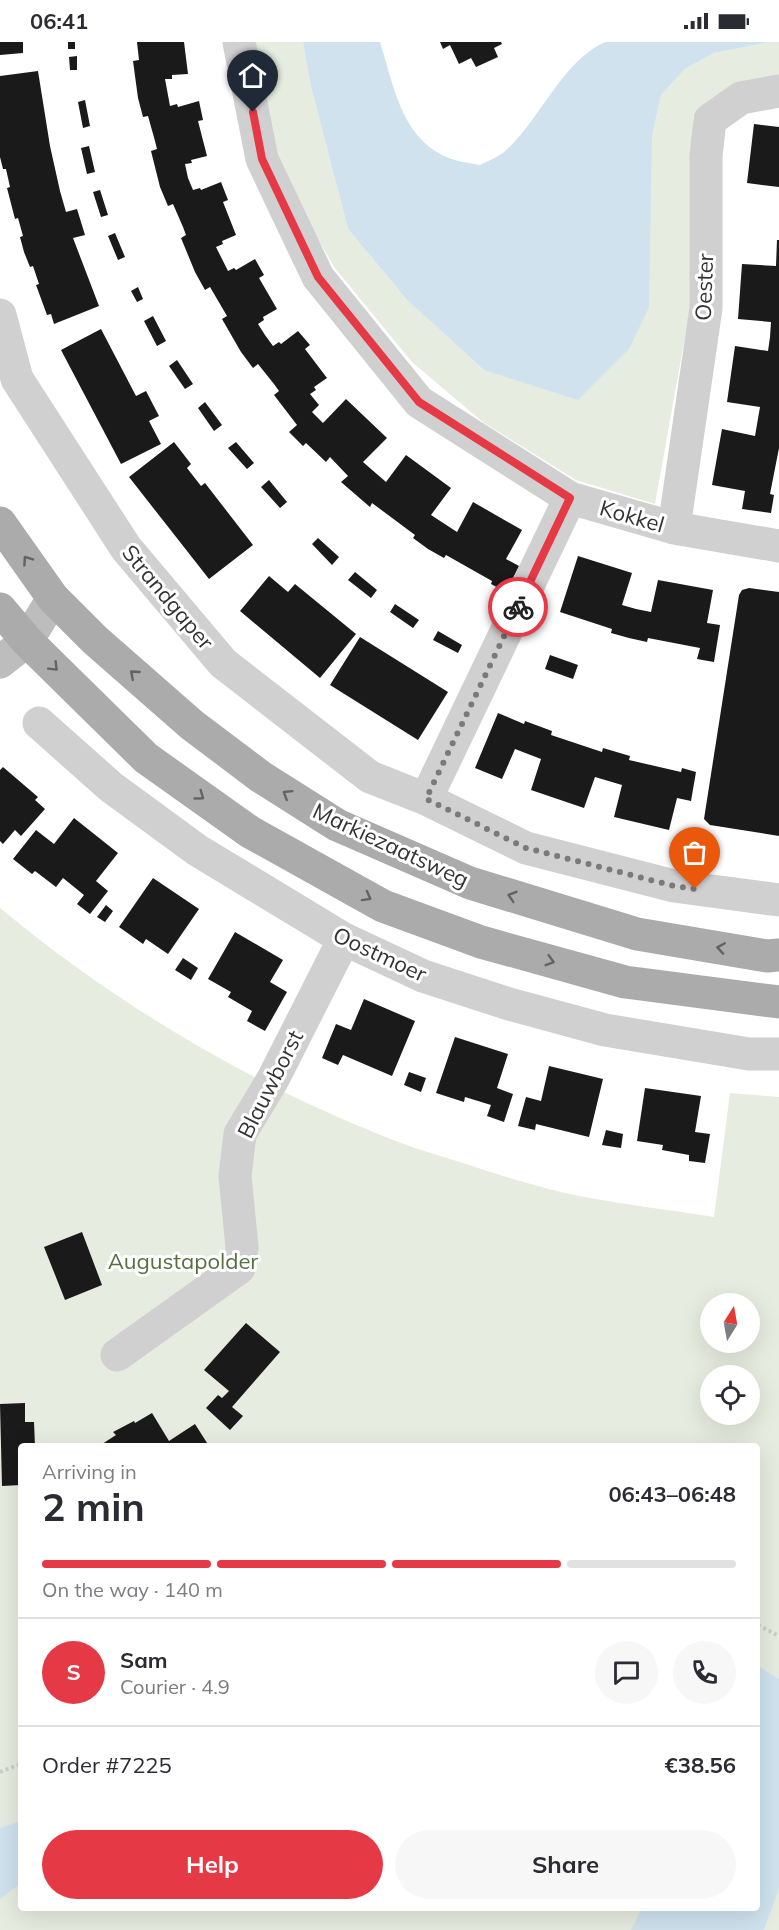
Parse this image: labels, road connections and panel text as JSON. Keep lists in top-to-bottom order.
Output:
{
  "streets": {
    "main road": ["Markiezaatsweg"],
    "street": [
      "Oester",
      "Kokkel",
      "Strandgaper",
      "Oostmoer",
      "Blauwborst"
    ]
  },
  "crossings": [
    ["Oester", "Kokkel"],
    ["Oostmoer", "Blauwborst"]
  ],
  "parks": ["Augustapolder"],
  "north": "top",
  "page": {
    "status": "06:41",
    "heading": ["2 min", "Arriving in", "06:43–06:48"],
    "panel": [
      "Sam",
      "Courier · 4.9",
      "Order #7225",
      "€38.56"
    ],
    "bar": "On the way · 140 m",
    "round": "S",
    "buttons": ["Help", "Share"]
  }
}
